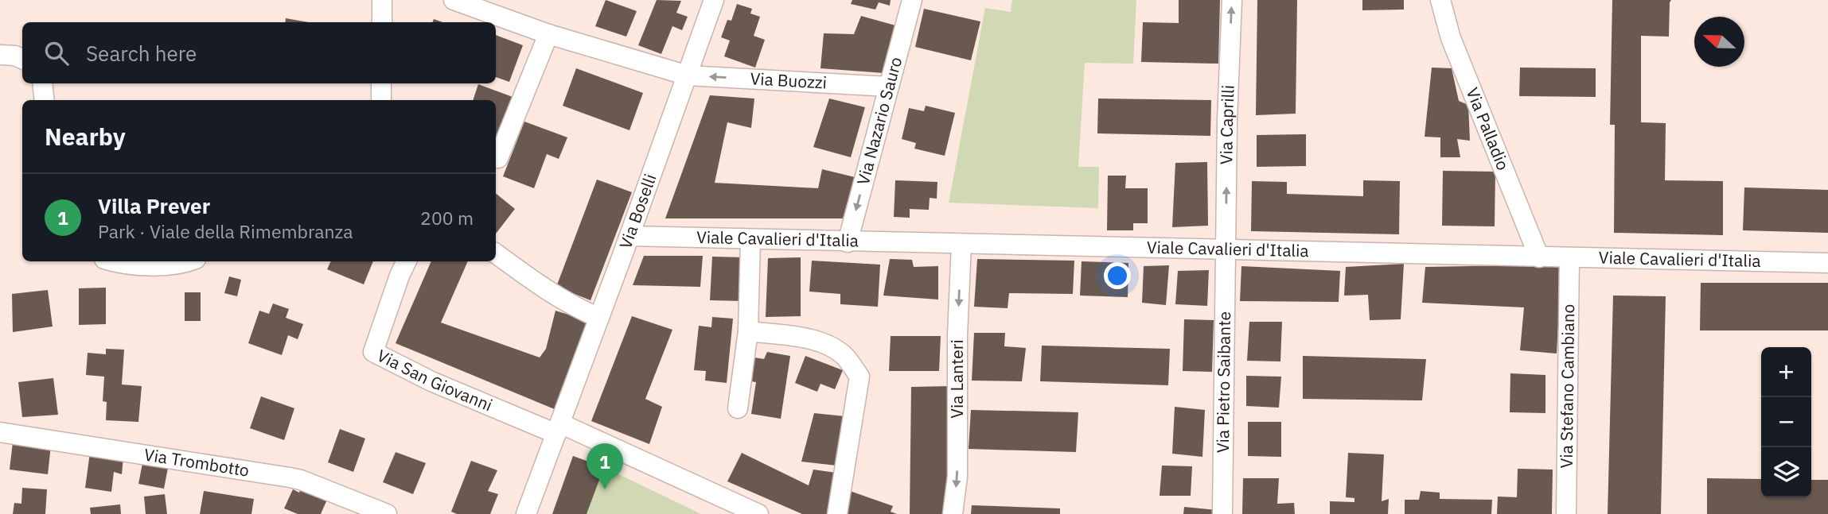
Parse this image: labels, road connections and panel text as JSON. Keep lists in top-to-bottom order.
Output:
{
  "streets": {
    "street": [
      "Via Buozzi",
      "Via Nazario Sauro",
      "Via Caprilli",
      "Via Palladio",
      "Via Boselli",
      "Viale Cavalieri d'Italia",
      "Via San Giovanni",
      "Via Lanteri",
      "Via Pietro Saibante",
      "Via Stefano Cambiano",
      "Via Trombotto"
    ]
  },
  "crossings": [
    ["Via Buozzi", "Via Nazario Sauro"],
    ["Via Buozzi", "Via Boselli"],
    ["Via Nazario Sauro", "Viale Cavalieri d'Italia"],
    ["Via Caprilli", "Viale Cavalieri d'Italia"],
    ["Via Caprilli", "Via Pietro Saibante"],
    ["Via Palladio", "Viale Cavalieri d'Italia"],
    ["Via Boselli", "Viale Cavalieri d'Italia"],
    ["Via Boselli", "Via San Giovanni"],
    ["Viale Cavalieri d'Italia", "Via Lanteri"],
    ["Viale Cavalieri d'Italia", "Via Pietro Saibante"],
    ["Viale Cavalieri d'Italia", "Via Stefano Cambiano"]
  ],
  "one_way": [
    "Via Buozzi",
    "Via Nazario Sauro",
    "Via Caprilli",
    "Via Lanteri"
  ],
  "north": "left",
  "page": {
    "search": "Search here",
    "heading": "Nearby",
    "list": [
      {
        "mark": "1",
        "name": "Villa Prever",
        "note": "Park · Viale della Rimembranza",
        "value": "200 m"
      }
    ],
    "map_buttons": ["+", "−"],
    "pins": "1"
  }
}
